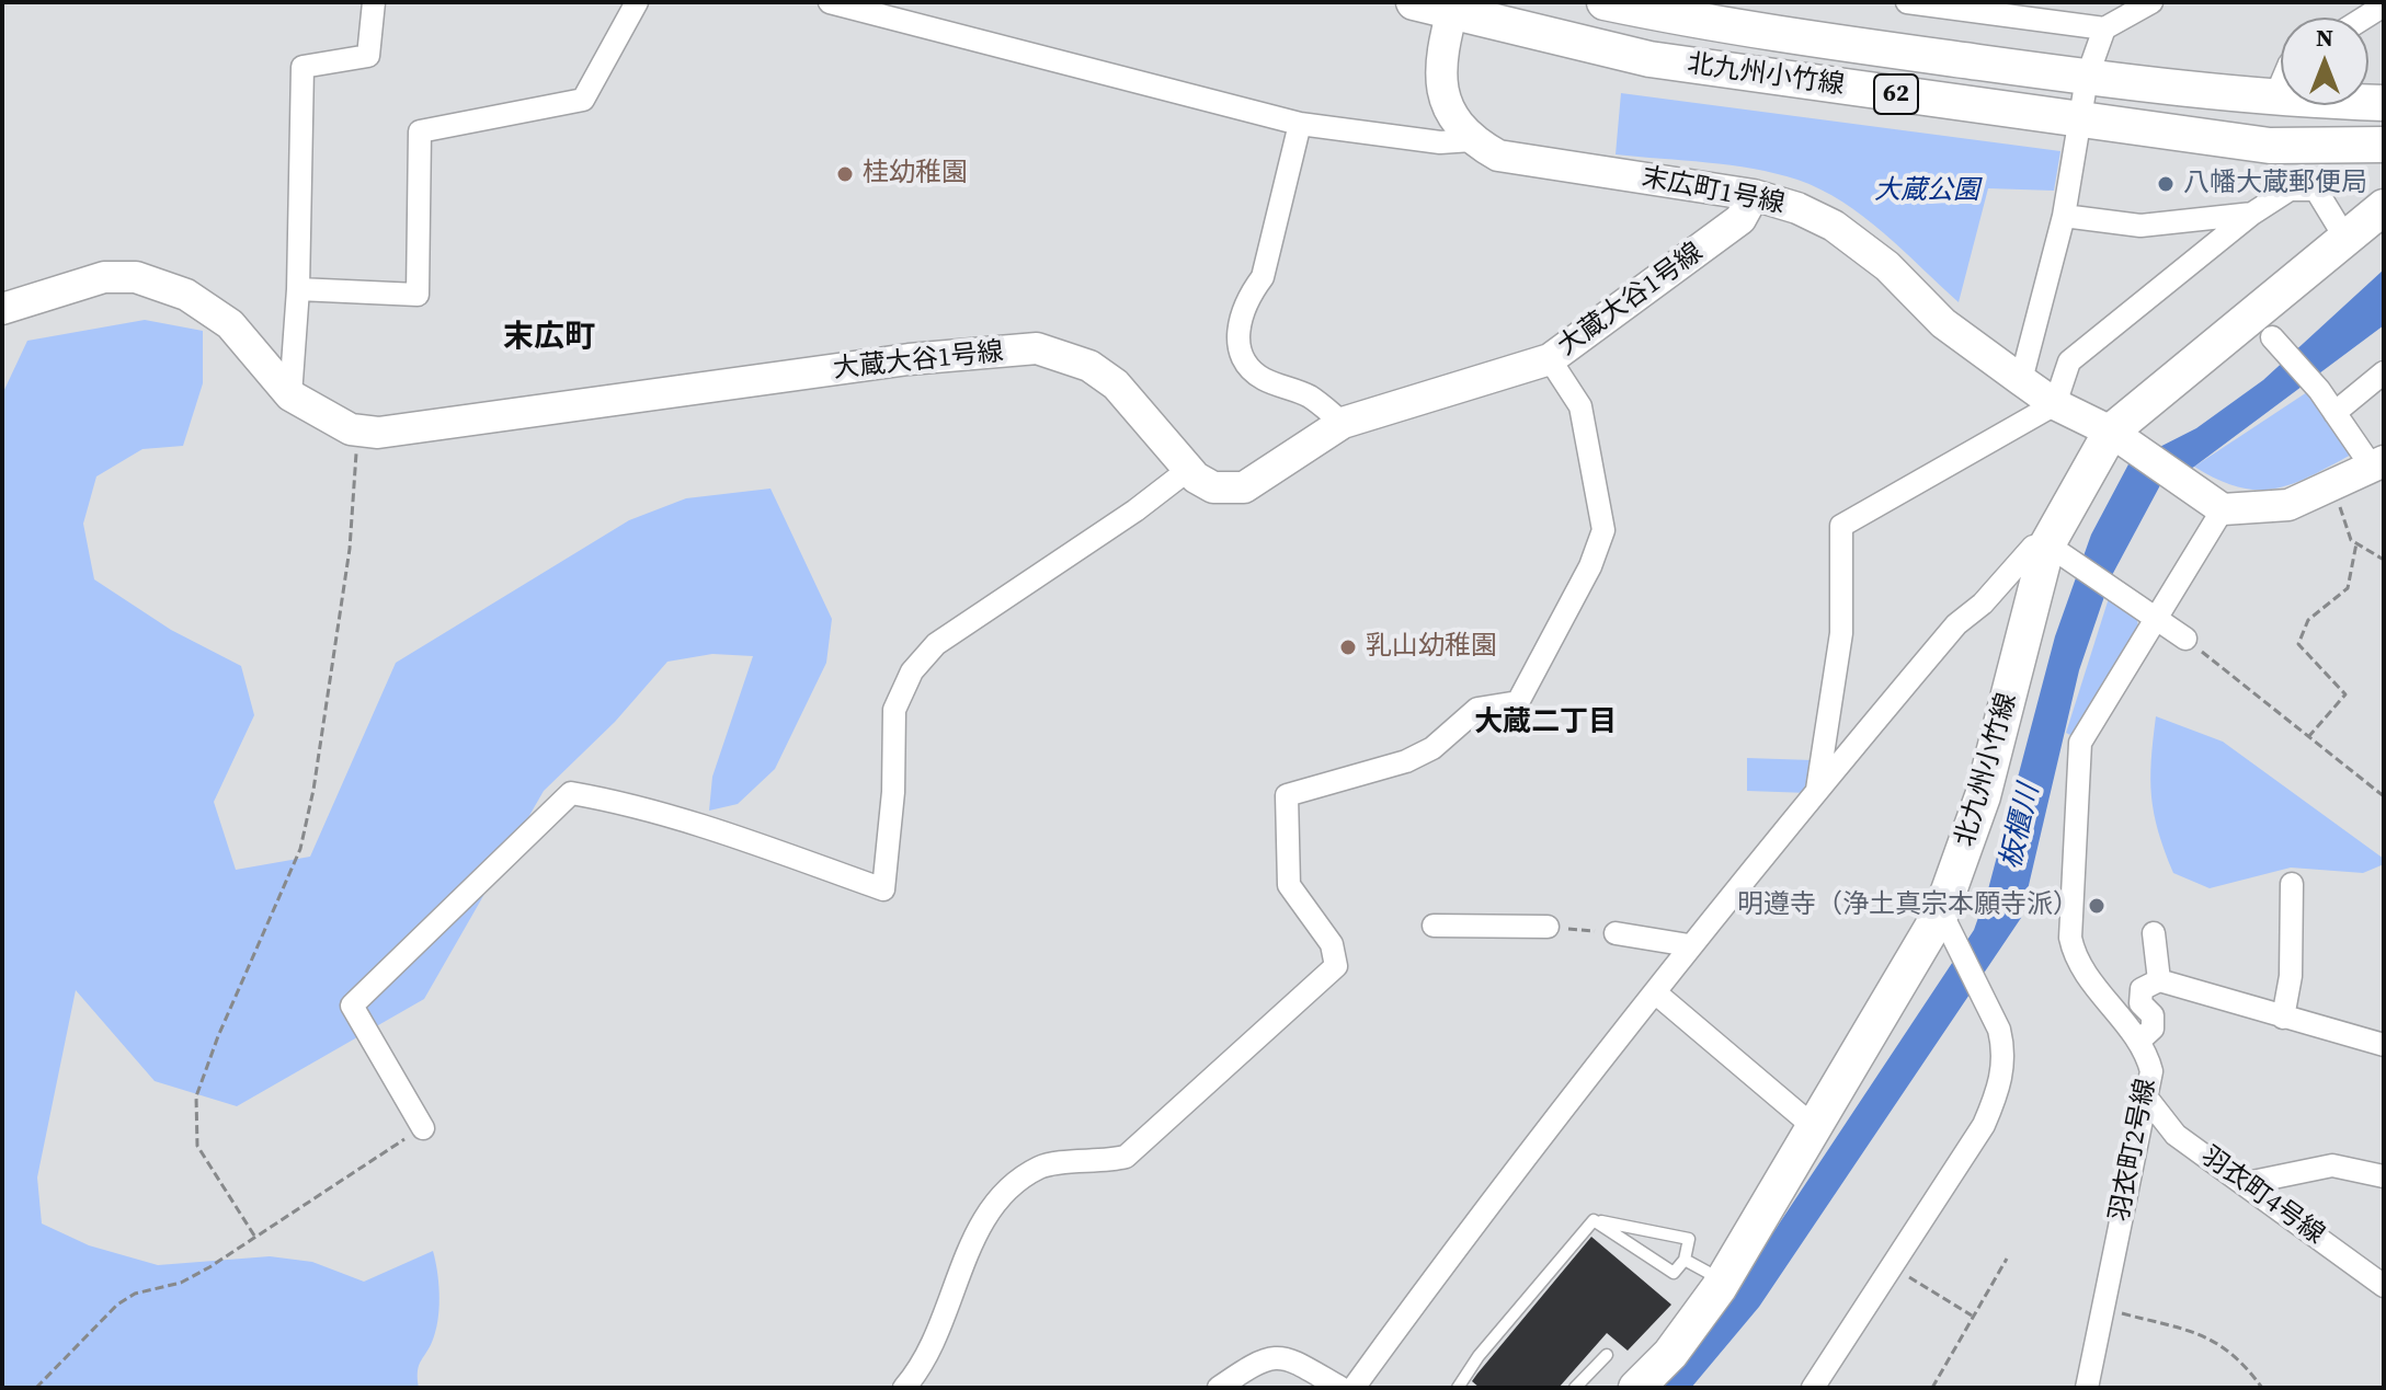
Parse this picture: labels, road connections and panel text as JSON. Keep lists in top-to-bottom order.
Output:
{
  "streets": {
    "main road": ["北九州小竹線", "62"],
    "street": [
      "末広町1号線",
      "大蔵大谷1号線",
      "羽衣町2号線",
      "羽衣町4号線"
    ]
  },
  "crossings": [
    ["北九州小竹線", "末広町1号線"],
    ["末広町1号線", "大蔵大谷1号線"],
    ["末広町1号線", "羽衣町2号線"],
    ["羽衣町2号線", "羽衣町4号線"]
  ],
  "districts": ["末広町", "大蔵二丁目"],
  "water": ["板櫃川"],
  "parks": ["大蔵公園"],
  "places": [
    "桂幼稚園",
    "八幡大蔵郵便局",
    "乳山幼稚園",
    "明遵寺（浄土真宗本願寺派）"
  ],
  "north": "top"
}
